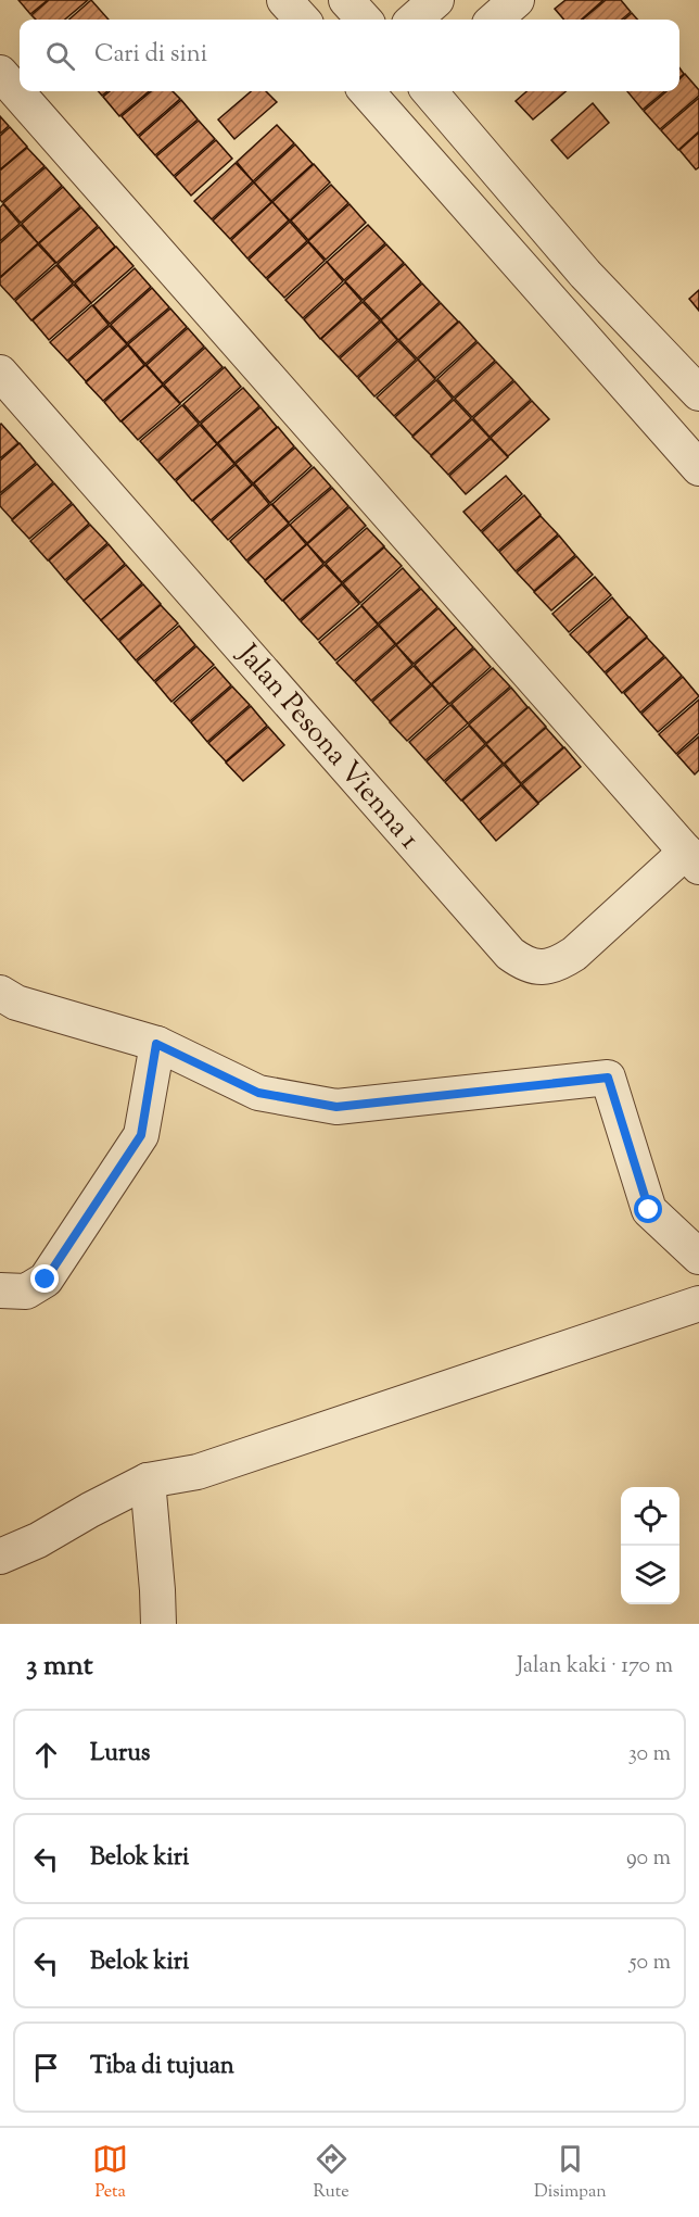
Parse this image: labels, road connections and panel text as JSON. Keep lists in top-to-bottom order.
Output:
{
  "streets": {
    "street": ["Jalan Pesona Vienna 1"]
  },
  "page": {
    "search": "Cari di sini",
    "heading": ["3 mnt", "Jalan kaki · 170 m"],
    "list": [
      ["Lurus", "30 m"],
      ["Belok kiri", "90 m"],
      ["Belok kiri", "50 m"],
      "Tiba di tujuan"
    ],
    "nav": ["Peta", "Rute", "Disimpan"]
  }
}
